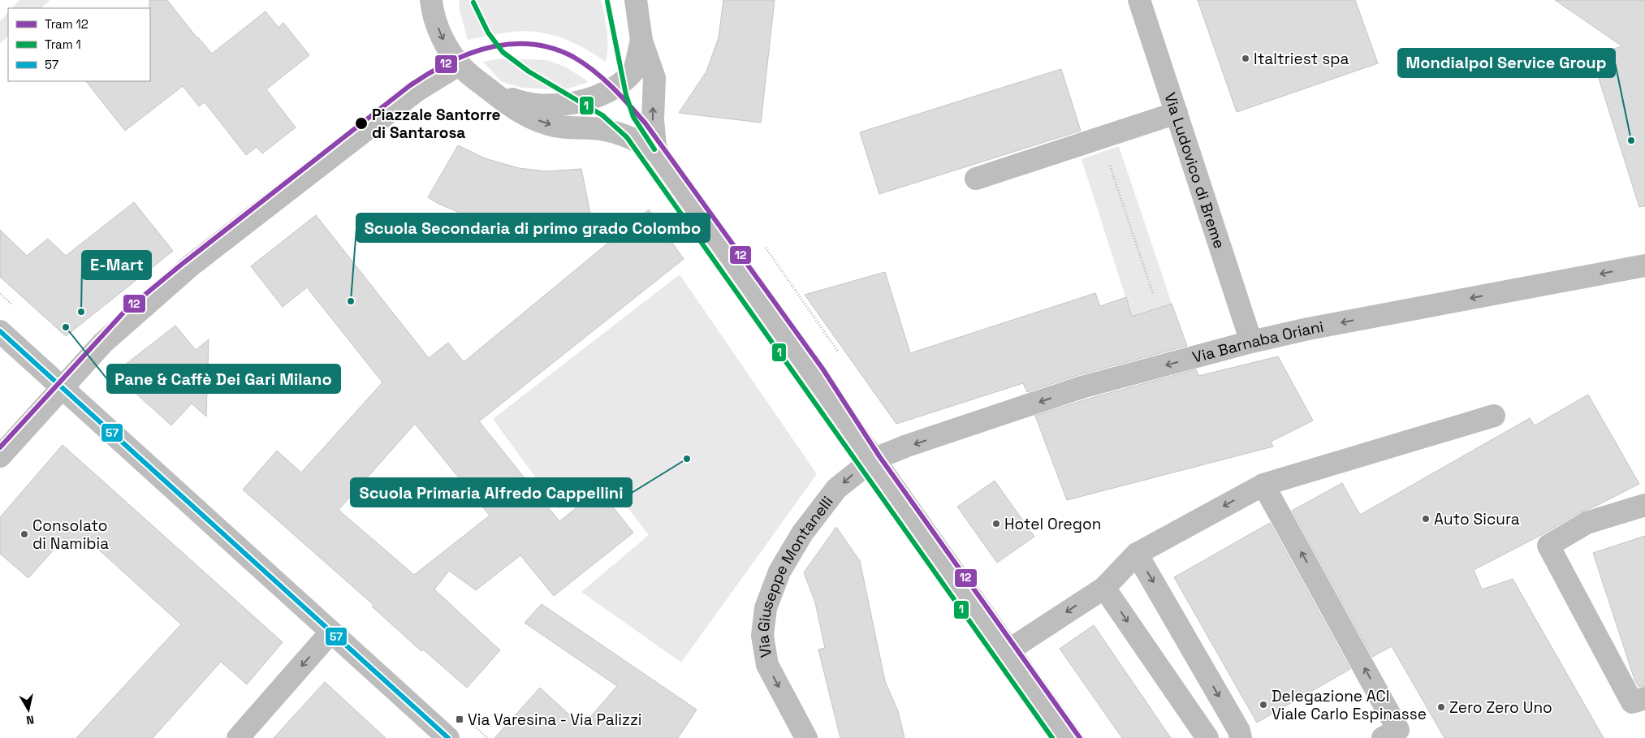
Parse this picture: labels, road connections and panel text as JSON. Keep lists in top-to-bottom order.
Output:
{
  "streets": {
    "street": ["Via Ludovico di Breme", "Via Barnaba Oriani", "Via Giuseppe Montanelli"]
  },
  "crossings": [
    ["Via Ludovico di Breme", "Via Barnaba Oriani"],
    ["Via Barnaba Oriani", "Via Giuseppe Montanelli"]
  ],
  "one_way": ["Via Giuseppe Montanelli"],
  "places": {
    "other": [
      "Italtriest spa",
      "Piazzale Santorre di Santarosa",
      "Mondialpol Service Group",
      "Scuola Secondaria di primo grado Colombo",
      "E-Mart",
      "Pane & Caffè Dei Gari Milano",
      "Scuola Primaria Alfredo Cappellini",
      "Auto Sicura",
      "Hotel Oregon",
      "Consolato di Namibia",
      "Delegazione ACI Viale Carlo Espinasse",
      "Zero Zero Uno"
    ],
    "transit": ["Via Varesina - Via Palizzi"]
  },
  "lines": ["tram line 1", "tram line 12", "transit line 57"],
  "legend": ["Tram 12", "Tram 1", "57"],
  "north": "bottom"
}
